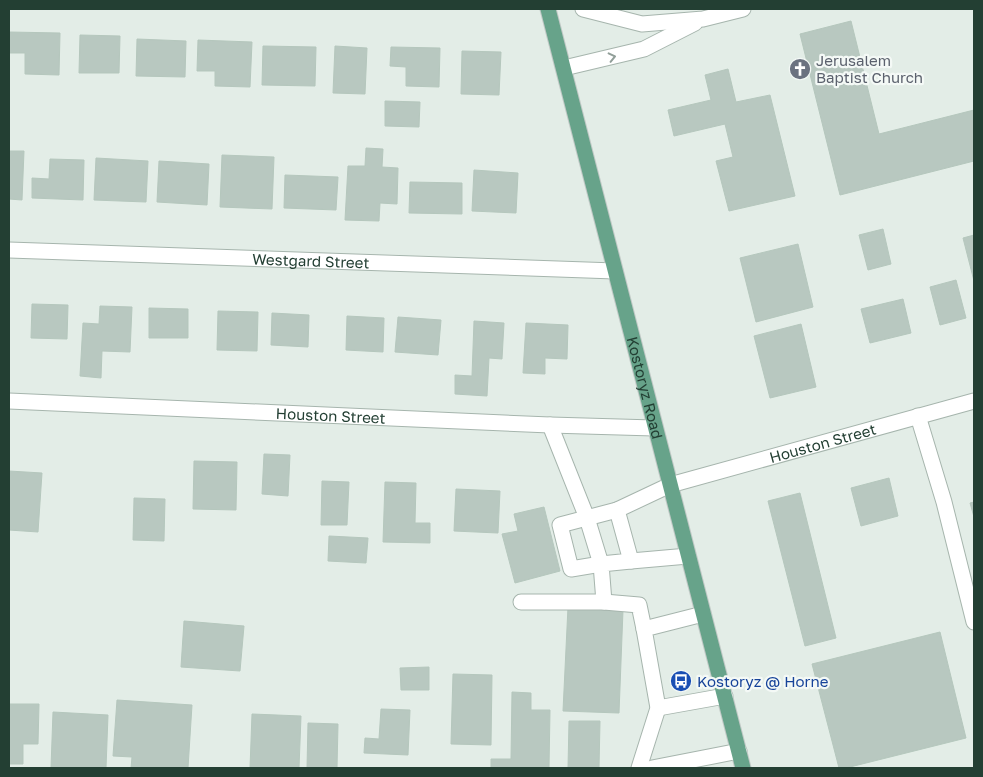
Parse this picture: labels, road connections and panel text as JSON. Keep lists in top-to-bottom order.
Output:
{
  "streets": {
    "main road": ["Kostoryz Road"],
    "street": ["Westgard Street", "Houston Street"]
  },
  "crossings": [
    ["Westgard Street", "Kostoryz Road"],
    ["Kostoryz Road", "Houston Street"]
  ],
  "places": {
    "church": ["Jerusalem Baptist Church"],
    "bus stop": ["Kostoryz @ Horne"]
  }
}
